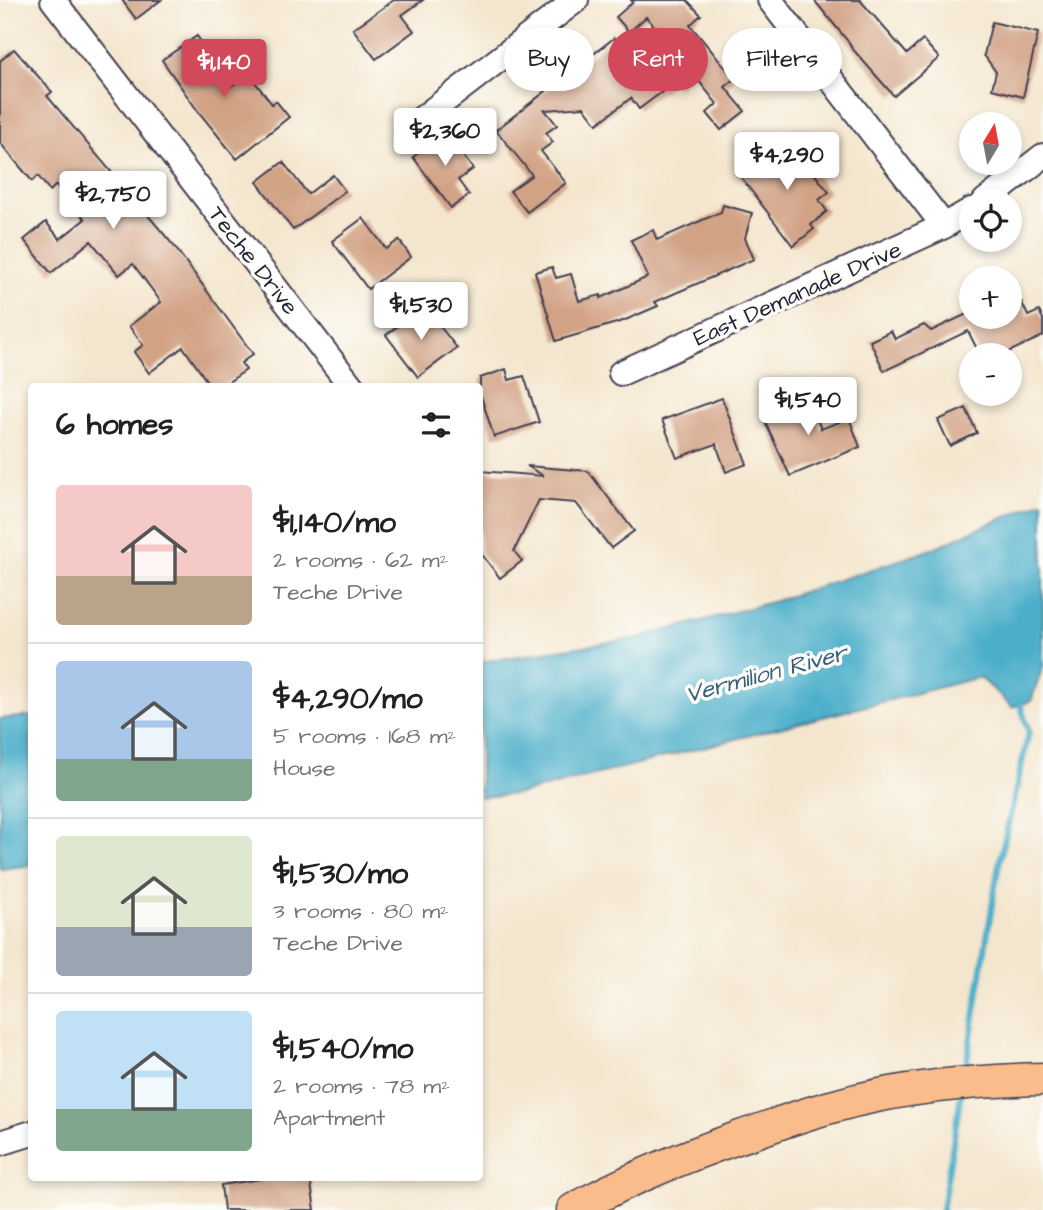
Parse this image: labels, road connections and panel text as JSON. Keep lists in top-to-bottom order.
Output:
{
  "streets": {
    "street": ["Teche Drive", "East Demanade Drive"]
  },
  "water": ["Vermilion River"],
  "north": "top",
  "page": {
    "chip": ["Buy", "Rent", "Filters"],
    "price": [
      "$1,140",
      "$2,360",
      "$4,290",
      "$2,750",
      "$1,530",
      "$1,540"
    ],
    "map_buttons": ["+", "−"],
    "heading": "6 homes",
    "list": [
      {
        "name": "$1,140/mo",
        "note": "2 rooms · 62 m² · Teche Drive"
      },
      {
        "name": "$4,290/mo",
        "note": "5 rooms · 168 m² · House"
      },
      {
        "name": "$1,530/mo",
        "note": "3 rooms · 80 m² · Teche Drive"
      },
      {
        "name": "$1,540/mo",
        "note": "2 rooms · 78 m² · Apartment"
      }
    ]
  }
}
